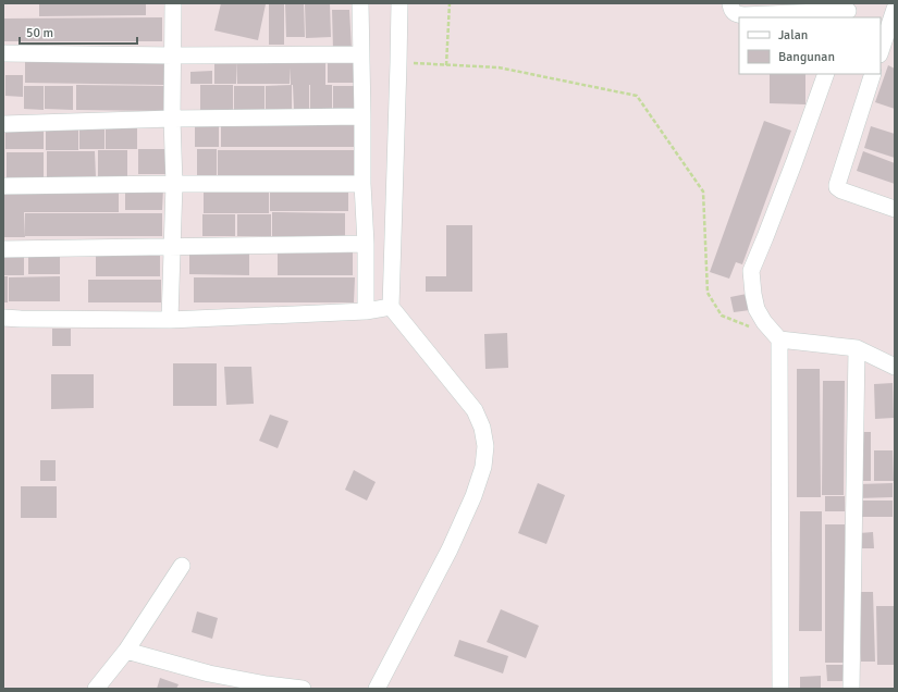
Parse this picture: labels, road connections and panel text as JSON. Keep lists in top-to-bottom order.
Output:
{
  "legend": ["Jalan", "Bangunan"],
  "scale_bar": "50 m"
}
